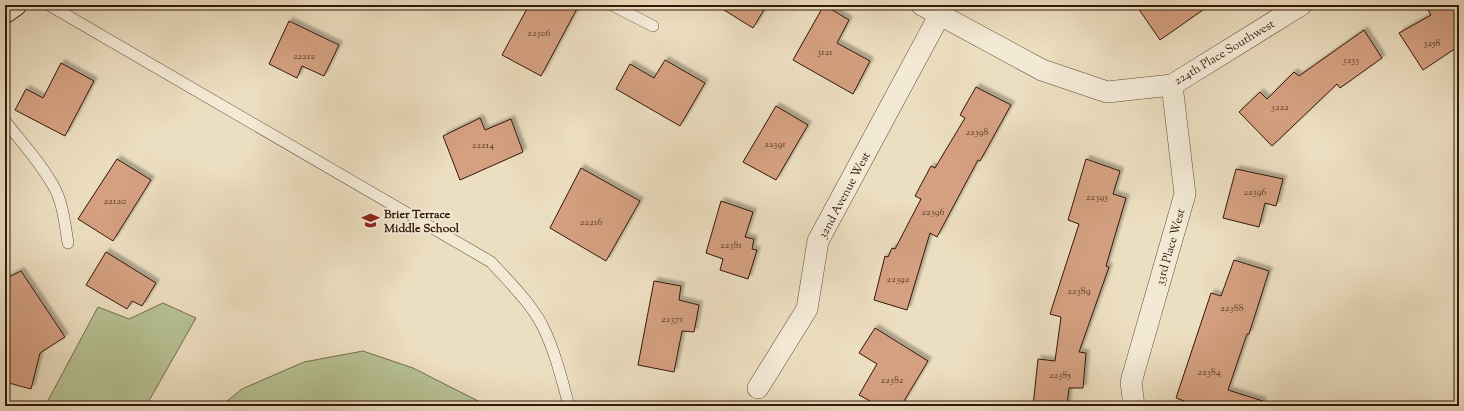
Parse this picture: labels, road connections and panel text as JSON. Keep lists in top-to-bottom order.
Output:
{
  "streets": {
    "street": ["224th Place Southwest", "32nd Avenue West", "33rd Place West"]
  },
  "crossings": [
    ["224th Place Southwest", "32nd Avenue West"],
    ["224th Place Southwest", "33rd Place West"]
  ],
  "places": {
    "school or university": ["Brier Terrace Middle School"]
  },
  "house_numbers": [
    "22306",
    "3258",
    "3121",
    "22212",
    "3233",
    "3222",
    "22398",
    "22391",
    "22214",
    "22396",
    "22393",
    "22120",
    "22396",
    "22216",
    "22381",
    "22392",
    "22389",
    "22388",
    "22371",
    "22384",
    "22385",
    "22382"
  ]
}
